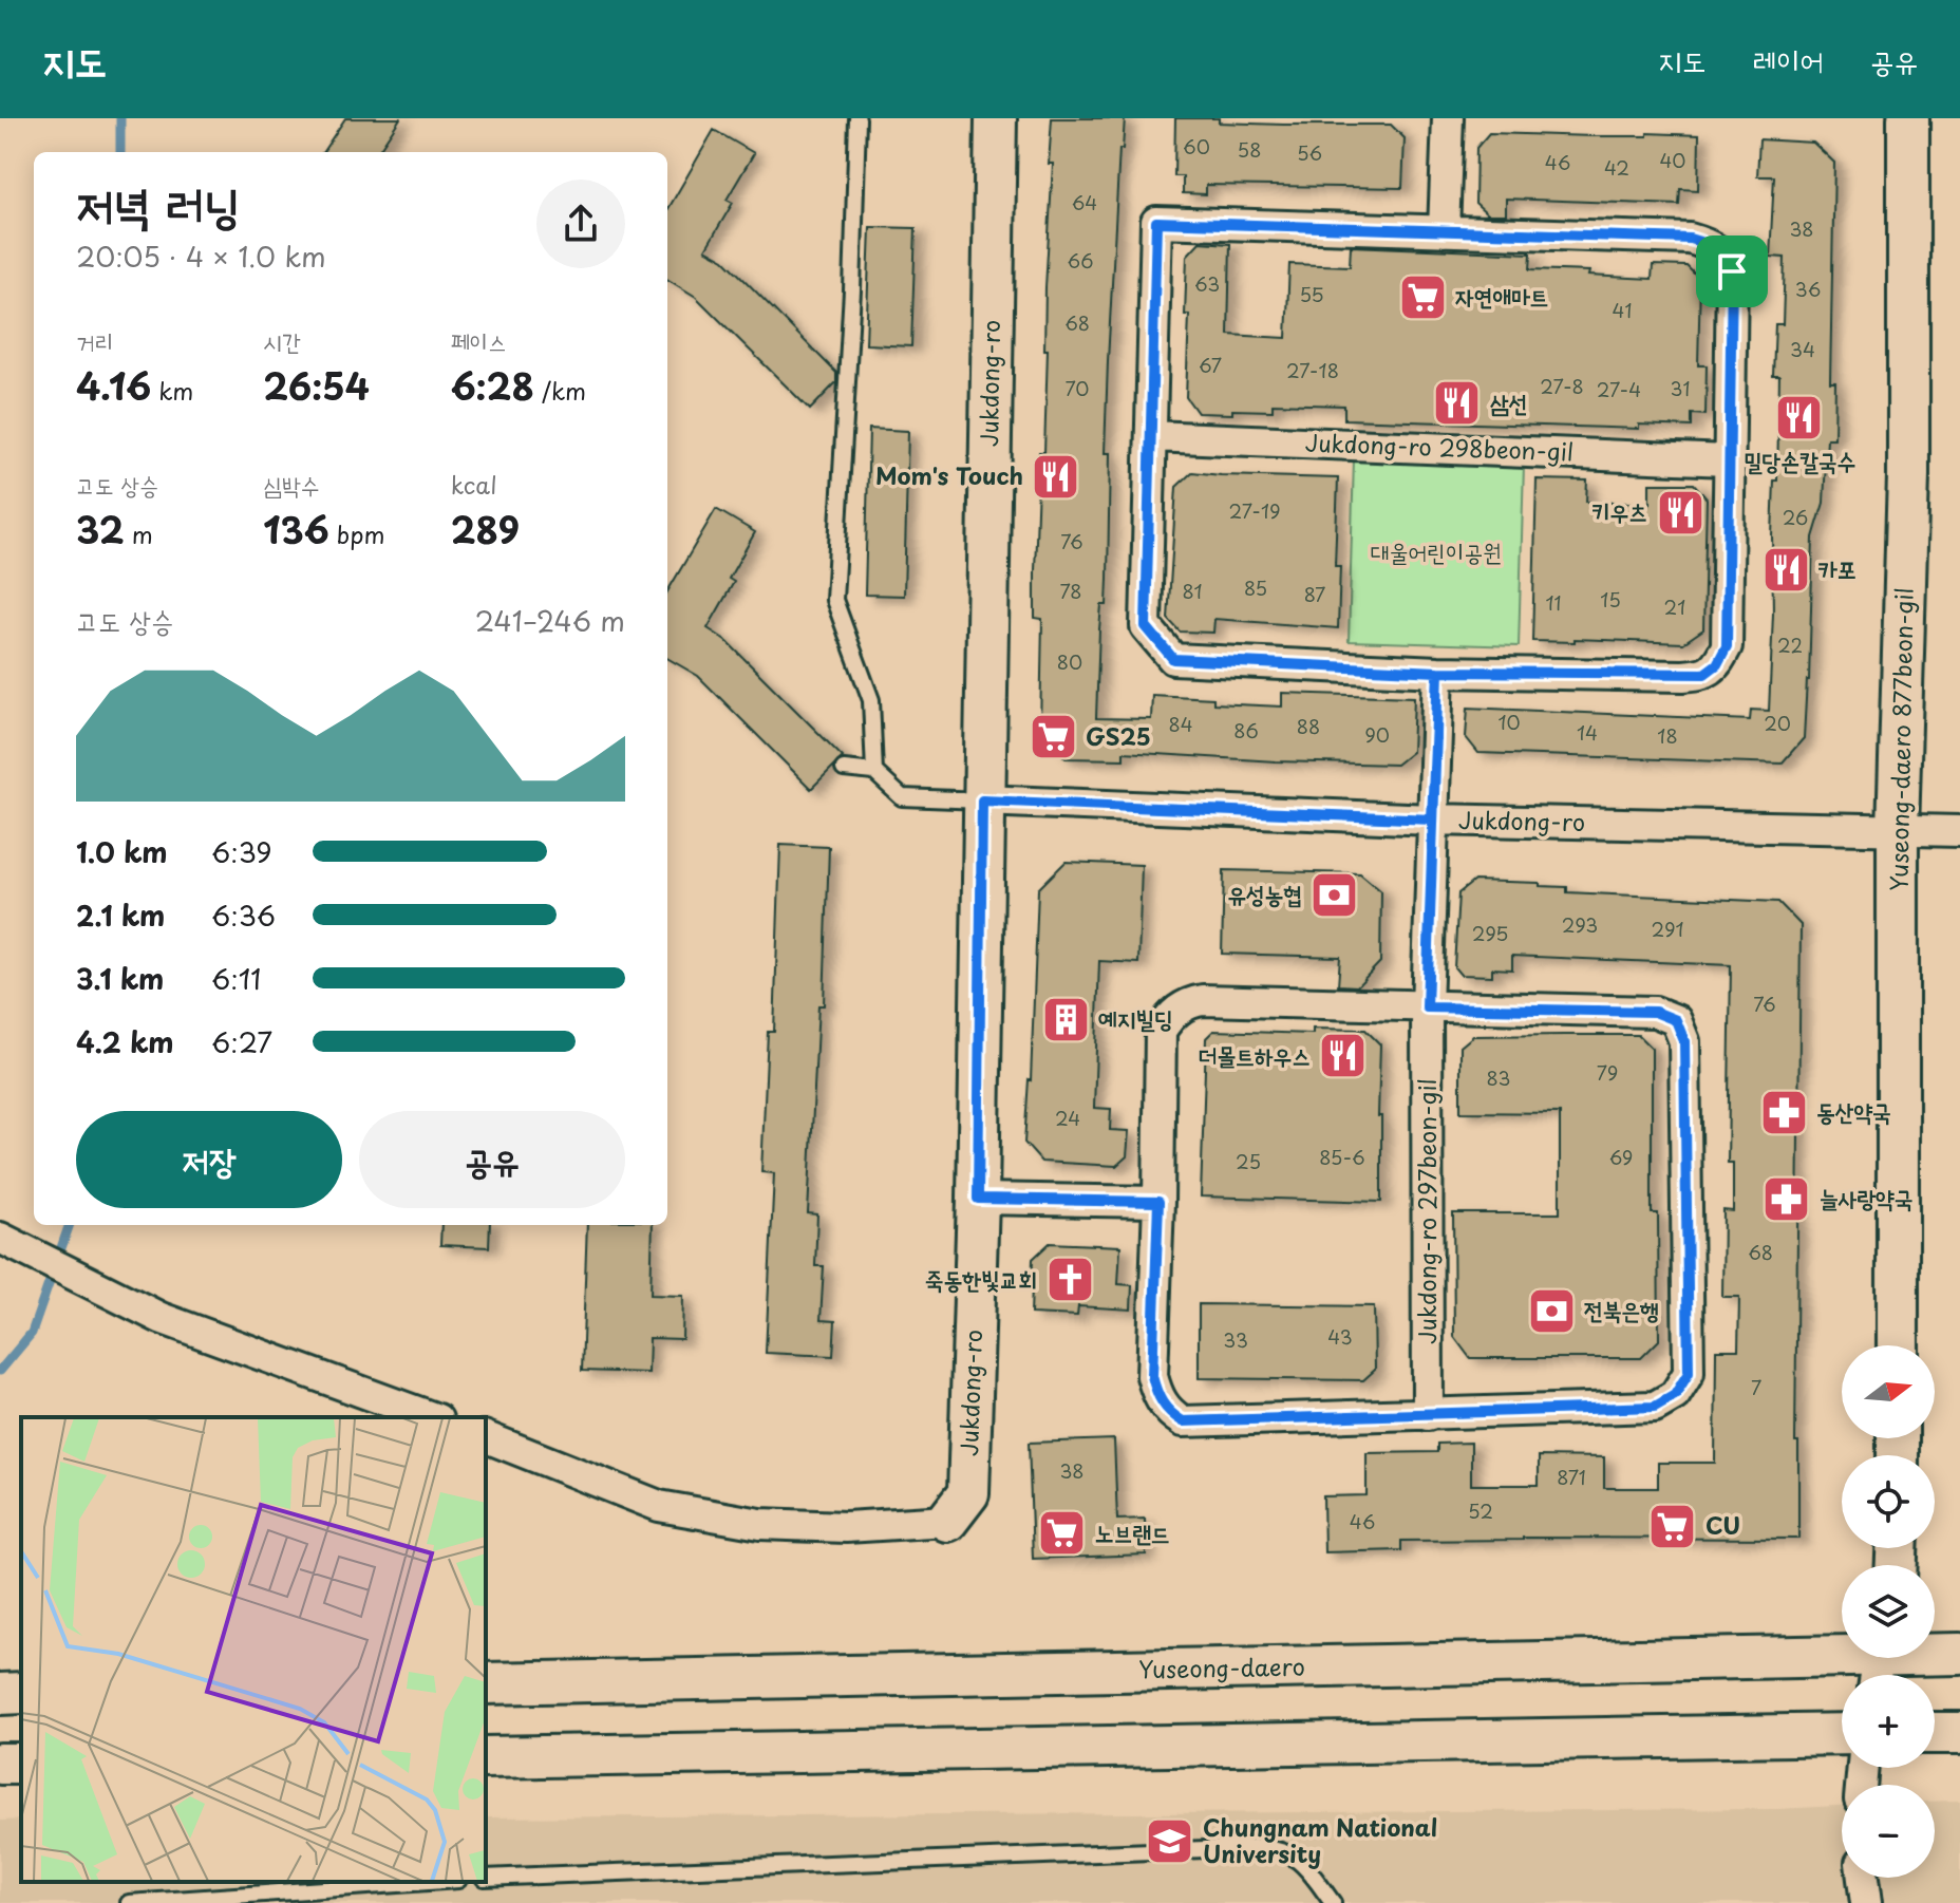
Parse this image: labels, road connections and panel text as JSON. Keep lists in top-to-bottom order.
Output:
{
  "streets": {
    "main road": ["Jukdong-ro", "Yuseong-daero 877beon-gil", "Yuseong-daero"],
    "street": ["Jukdong-ro 298beon-gil", "Jukdong-ro 297beon-gil"]
  },
  "crossings": [
    ["Jukdong-ro", "Yuseong-daero 877beon-gil"],
    ["Jukdong-ro", "Jukdong-ro 297beon-gil"]
  ],
  "parks": ["대울어린이공원"],
  "places": {
    "supermarket": [
      "자연애마트",
      "GS25",
      "CU",
      "노브랜드"
    ],
    "restaurant": [
      "삼선",
      "밀당손칼국수",
      "Mom's Touch",
      "키우츠",
      "카포",
      "더몰트하우스"
    ],
    "bank": ["유성농협", "전북은행"],
    "building": ["예지빌딩"],
    "pharmacy": ["동산약국", "늘사랑약국"],
    "church": ["죽동한빛교회"],
    "school or university": ["Chungnam National University"]
  },
  "house_numbers": [
    "60",
    "58",
    "56",
    "40",
    "46",
    "42",
    "64",
    "38",
    "66",
    "63",
    "36",
    "55",
    "41",
    "68",
    "34",
    "67",
    "27-18",
    "27-8",
    "70",
    "31",
    "27-4",
    "27-19",
    "26",
    "76",
    "85",
    "78",
    "81",
    "87",
    "15",
    "11",
    "21",
    "22",
    "80",
    "10",
    "20",
    "84",
    "88",
    "86",
    "14",
    "90",
    "18",
    "293",
    "291",
    "295",
    "76",
    "79",
    "83",
    "24",
    "85-6",
    "69",
    "25",
    "68",
    "43",
    "33",
    "7",
    "38",
    "871",
    "52",
    "46"
  ],
  "north": "right",
  "page": {
    "header": "지도",
    "nav": ["지도", "레이어", "공유"],
    "heading": ["저녁 러닝", "20:05 · 4 × 1.0 km"],
    "stats": [
      ["거리", "4.16 km"],
      ["시간", "26:54"],
      ["페이스", "6:28 /km"],
      ["고도 상승", "32 m"],
      ["심박수", "136 bpm"],
      ["kcal", "289"]
    ],
    "chart": ["고도 상승", "241–246 m"],
    "list": [
      {
        "name": "1.0 km",
        "note": "6:39"
      },
      {
        "name": "2.1 km",
        "note": "6:36"
      },
      {
        "name": "3.1 km",
        "note": "6:11"
      },
      {
        "name": "4.2 km",
        "note": "6:27"
      }
    ],
    "buttons": ["저장", "공유"],
    "map_buttons": ["+", "−"]
  }
}
